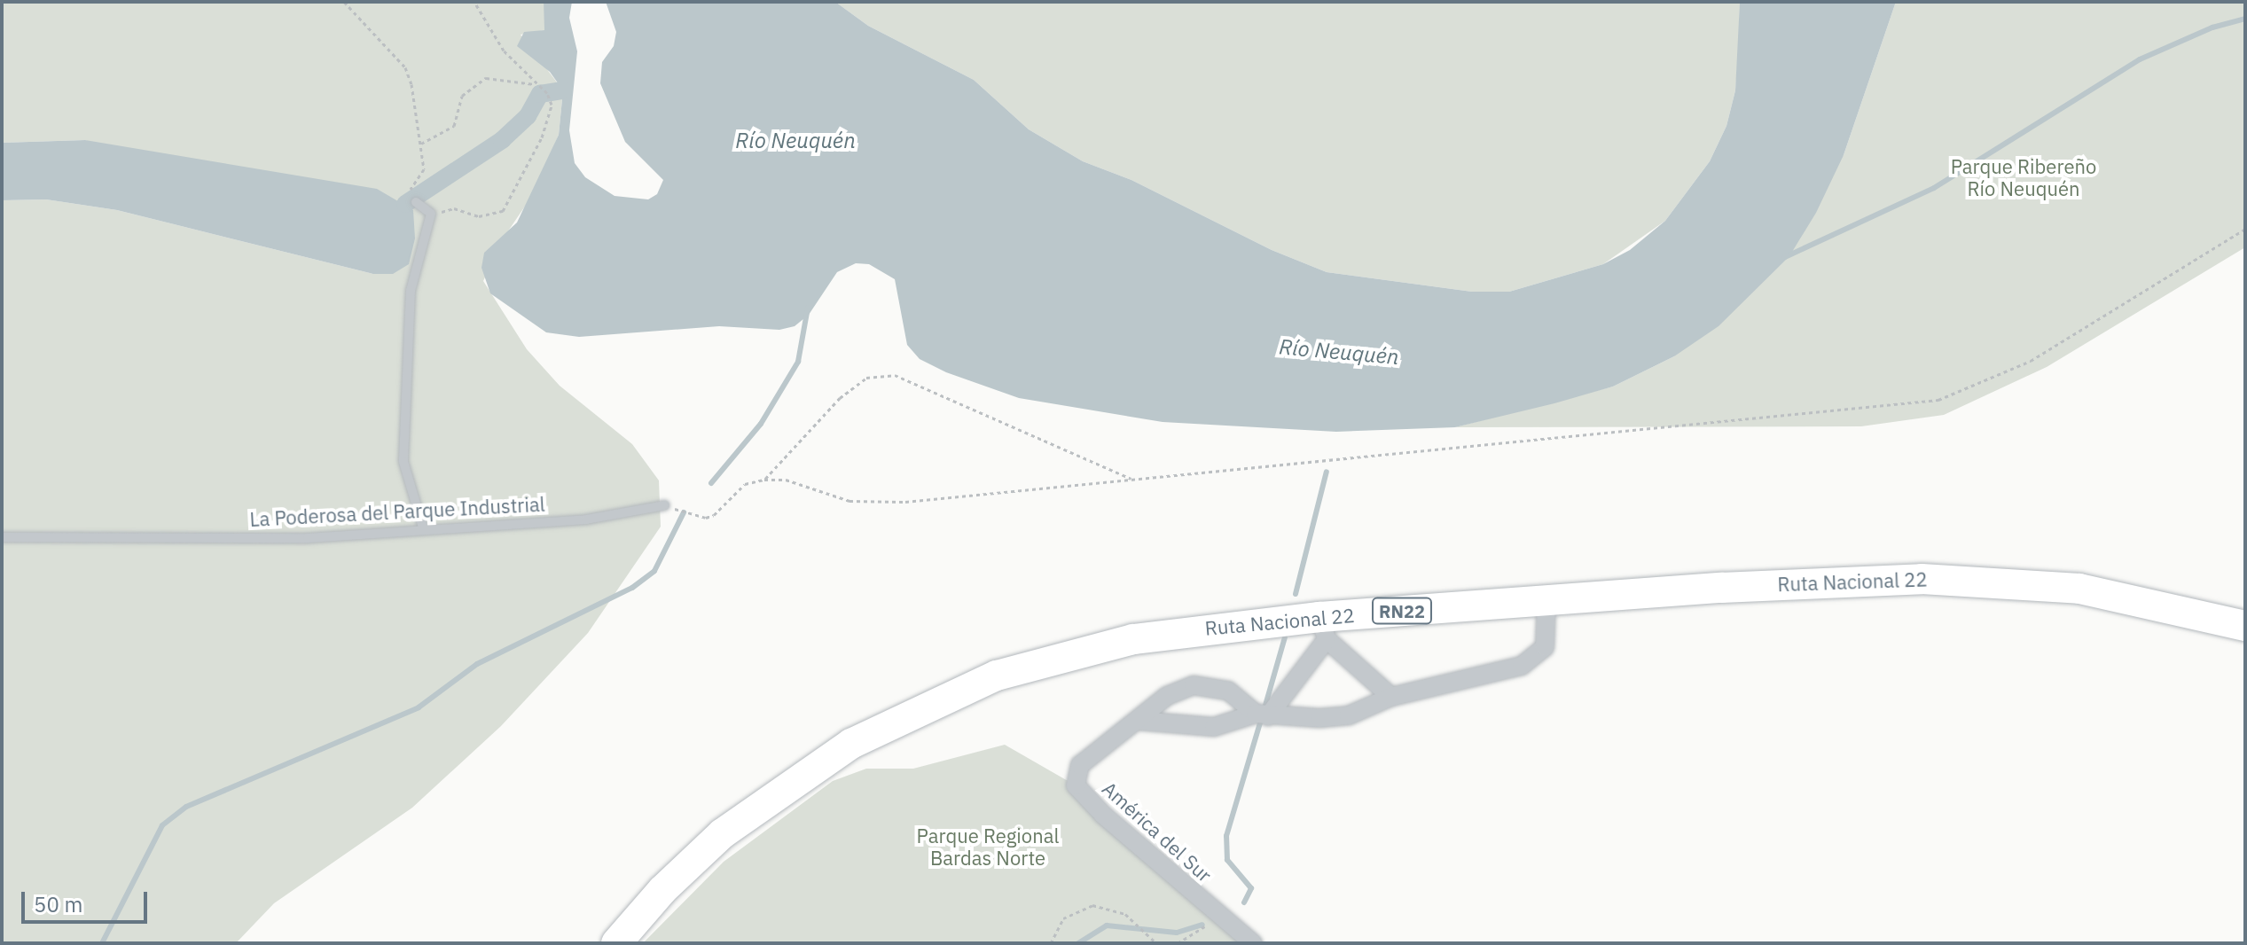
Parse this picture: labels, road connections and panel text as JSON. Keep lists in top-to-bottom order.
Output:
{
  "streets": {
    "highway": ["Ruta Nacional 22", "RN22"],
    "street": ["América del Sur"],
    "lane": ["La Poderosa del Parque Industrial"]
  },
  "water": ["Río Neuquén"],
  "parks": ["Parque Ribereño Río Neuquén", "Parque Regional Bardas Norte"],
  "scale_bar": "50 m"
}
